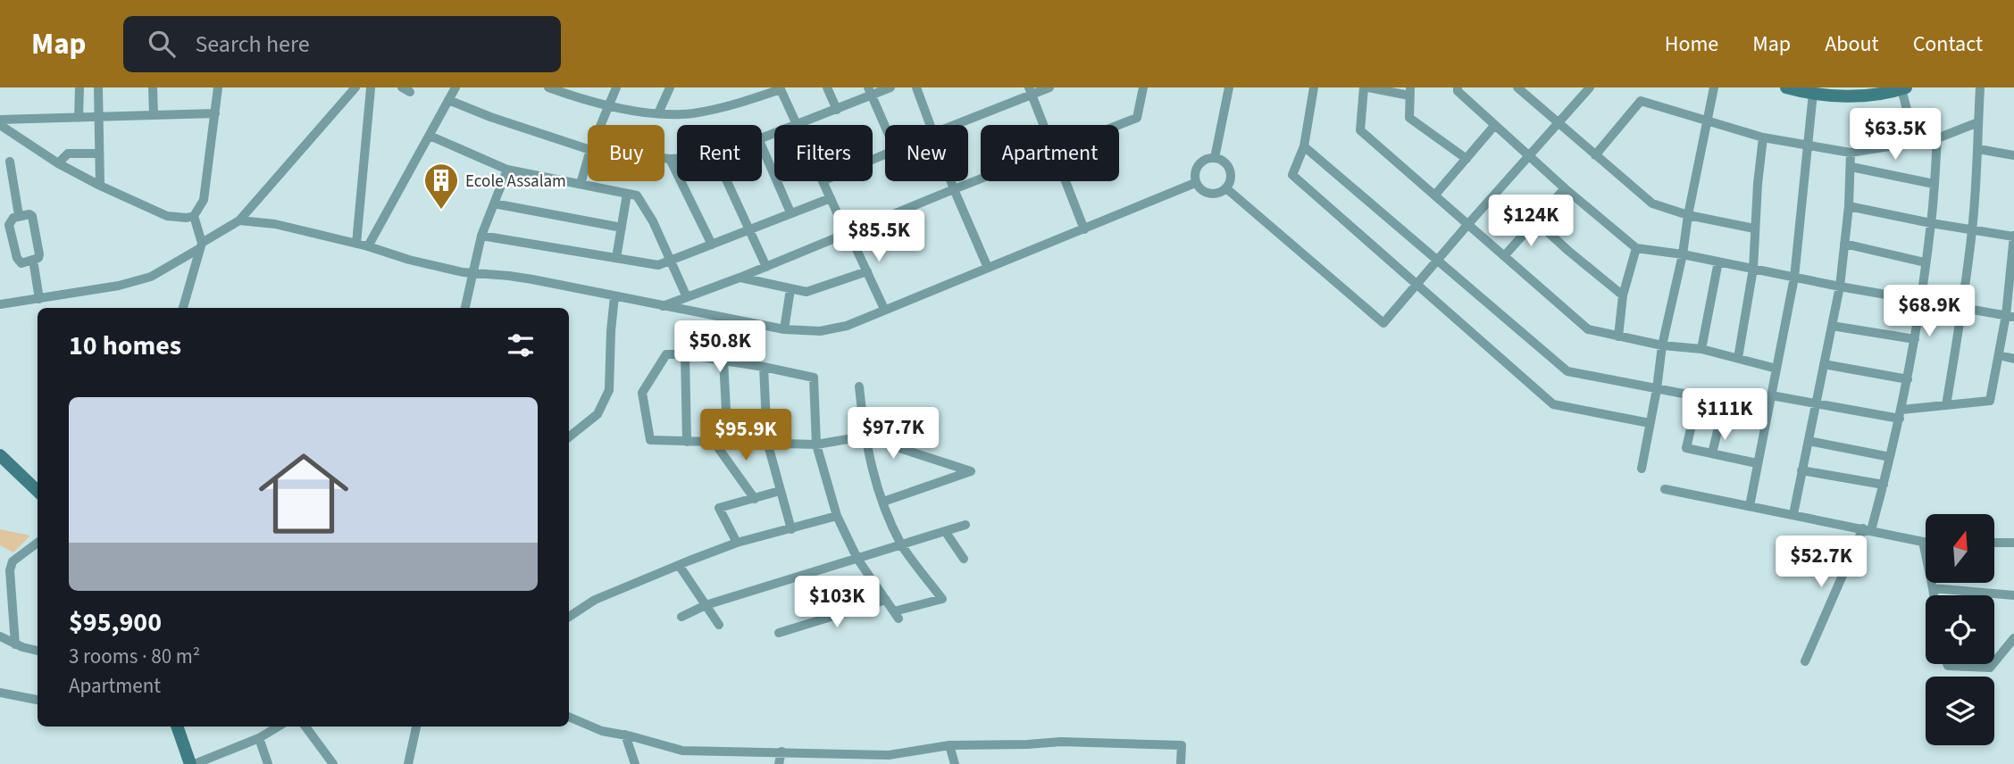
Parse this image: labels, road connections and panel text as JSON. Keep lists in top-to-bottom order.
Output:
{
  "places": {
    "building": ["Ecole Assalam"]
  },
  "north": "top",
  "page": {
    "header": "Map",
    "search": "Search here",
    "nav": [
      "Home",
      "Map",
      "About",
      "Contact"
    ],
    "price": [
      "$63.5K",
      "$124K",
      "$85.5K",
      "$68.9K",
      "$50.8K",
      "$111K",
      "$97.7K",
      "$95.9K",
      "$52.7K",
      "$103K"
    ],
    "chip": [
      "Buy",
      "Rent",
      "Filters",
      "New",
      "Apartment"
    ],
    "heading": "10 homes",
    "list": [
      {
        "name": "$95,900",
        "note": "3 rooms · 80 m² · Apartment"
      }
    ]
  }
}
